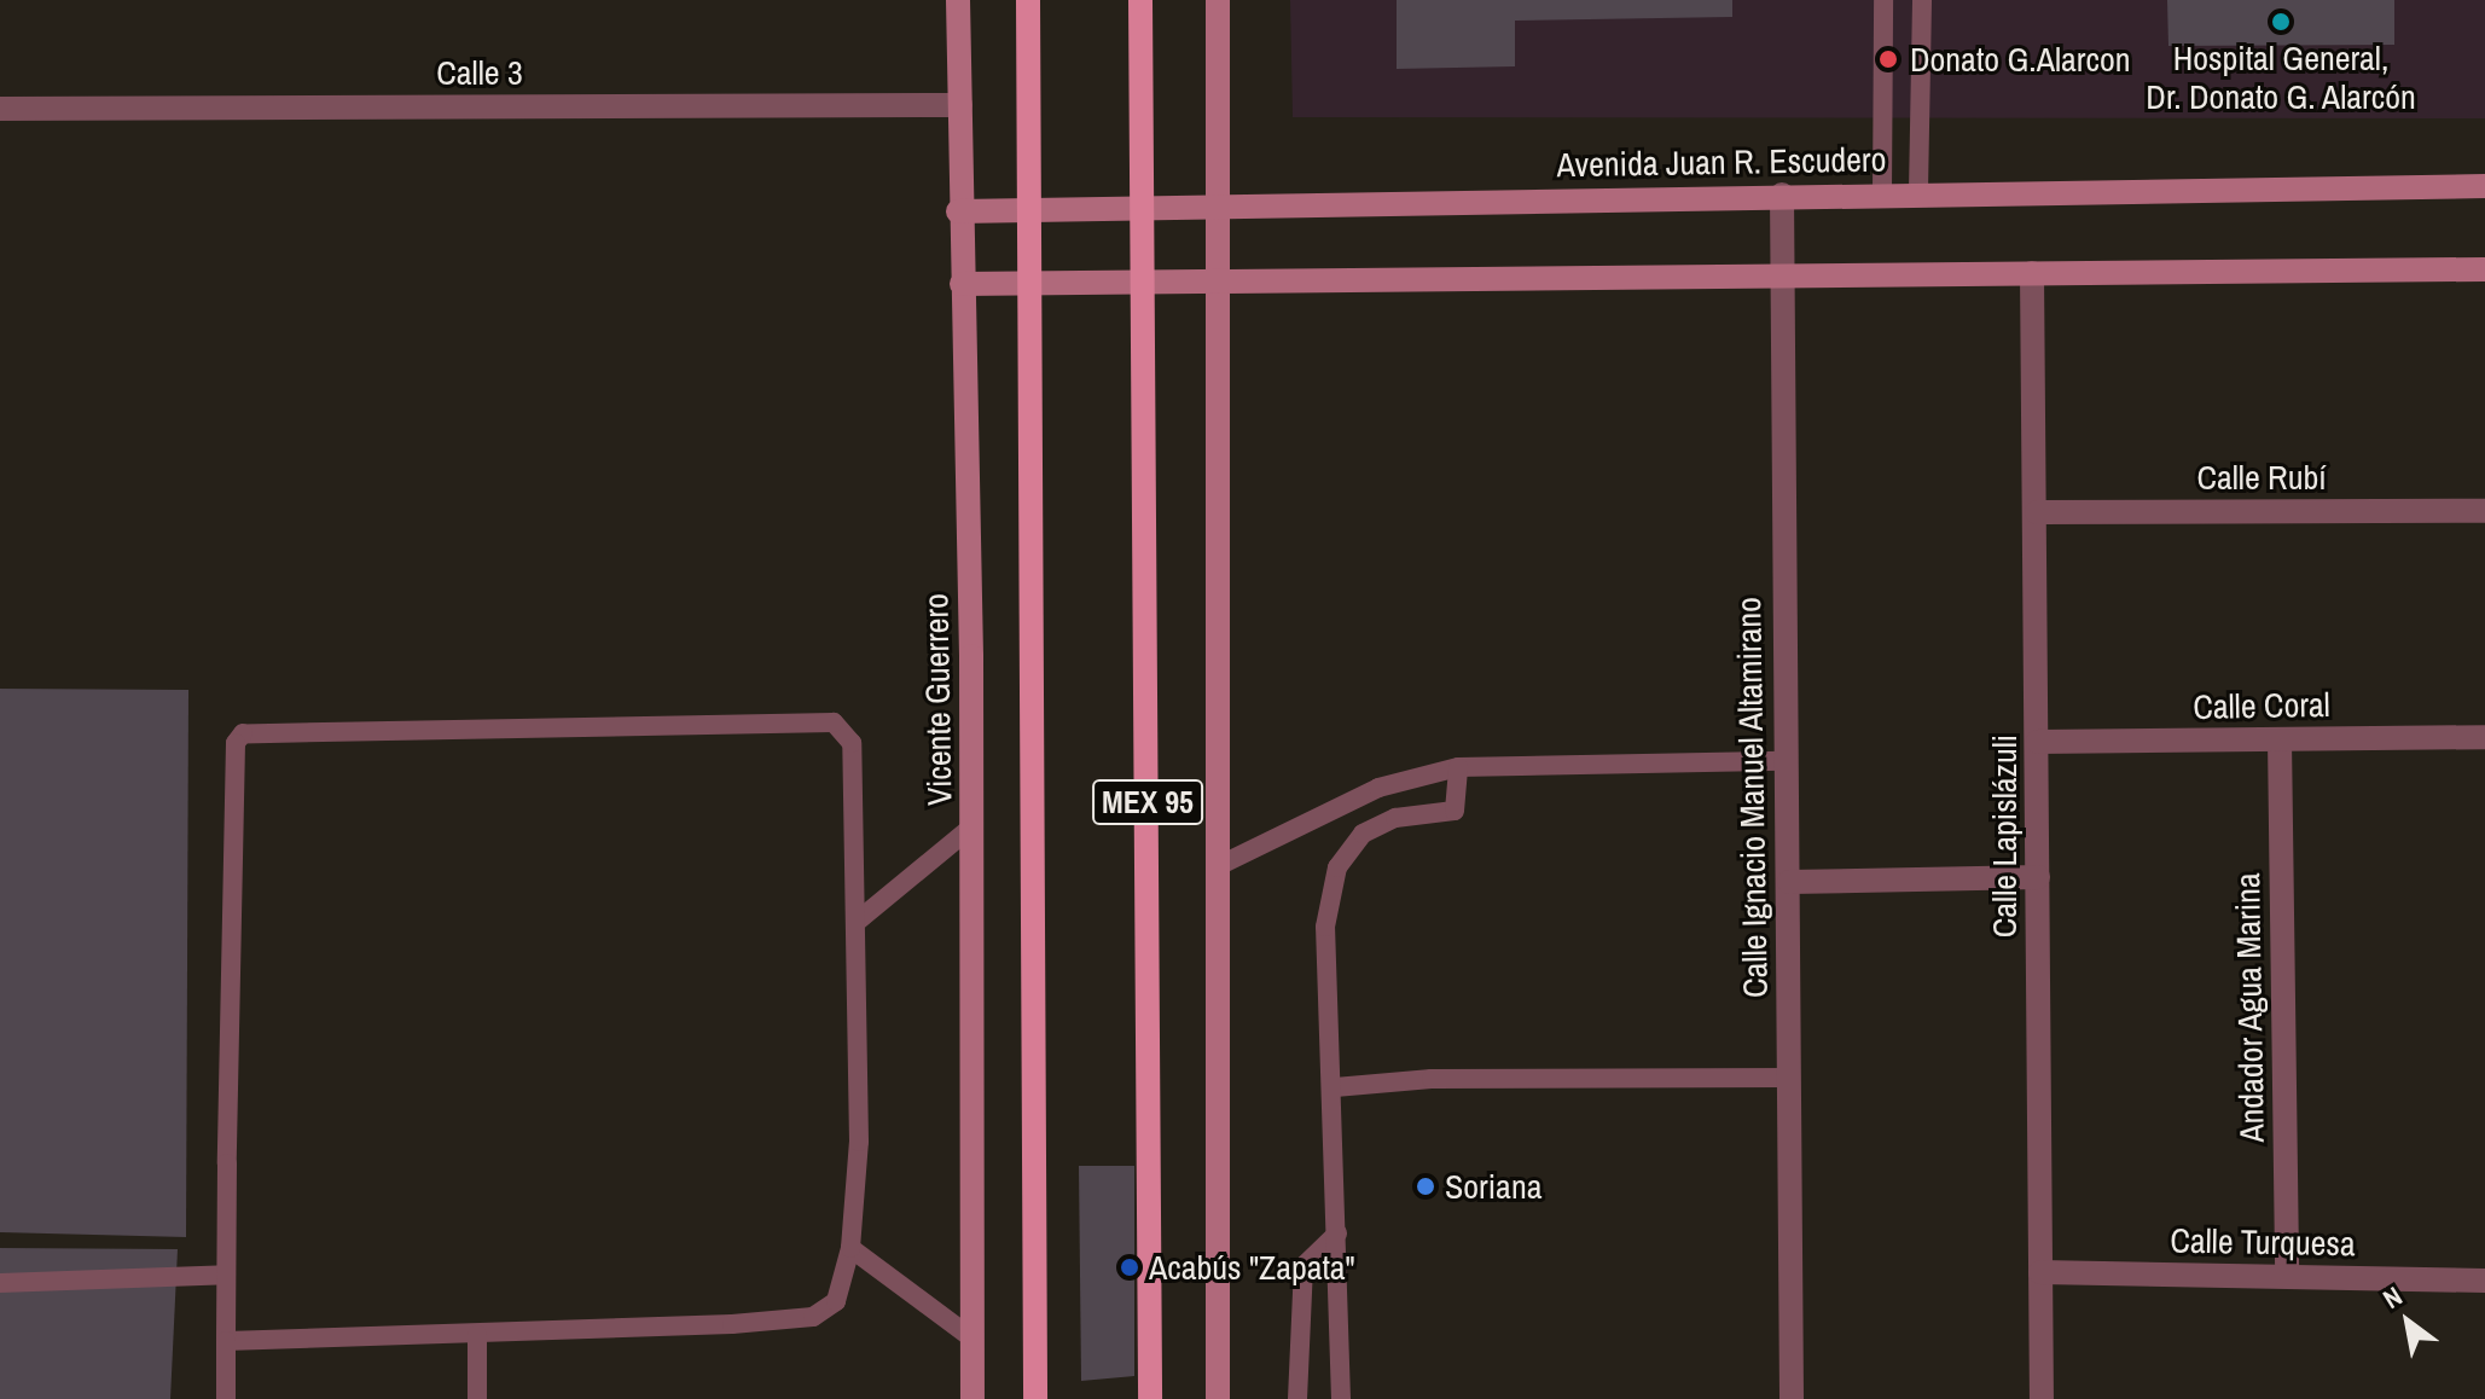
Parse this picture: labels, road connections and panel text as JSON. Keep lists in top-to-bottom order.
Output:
{
  "streets": {
    "main road": ["Avenida Juan R. Escudero", "Vicente Guerrero", "MEX 95"],
    "street": [
      "Calle 3",
      "Calle Rubí",
      "Calle Coral",
      "Calle Ignacio Manuel Altamirano",
      "Calle Lapislázuli",
      "Andador Agua Marina",
      "Calle Turquesa"
    ]
  },
  "crossings": [
    ["Calle 3", "Vicente Guerrero"],
    ["Avenida Juan R. Escudero", "Vicente Guerrero"],
    ["Avenida Juan R. Escudero", "Calle Ignacio Manuel Altamirano"],
    ["Avenida Juan R. Escudero", "MEX 95"],
    ["Calle Rubí", "Calle Lapislázuli"],
    ["Calle Coral", "Calle Lapislázuli"],
    ["Calle Coral", "Andador Agua Marina"],
    ["Calle Lapislázuli", "Calle Turquesa"],
    ["Andador Agua Marina", "Calle Turquesa"]
  ],
  "places": [
    "Hospital General, Dr. Donato G. Alarcón",
    "Donato G.Alarcon",
    "Soriana",
    "Acabús \"Zapata\""
  ],
  "north": "top left"
}
